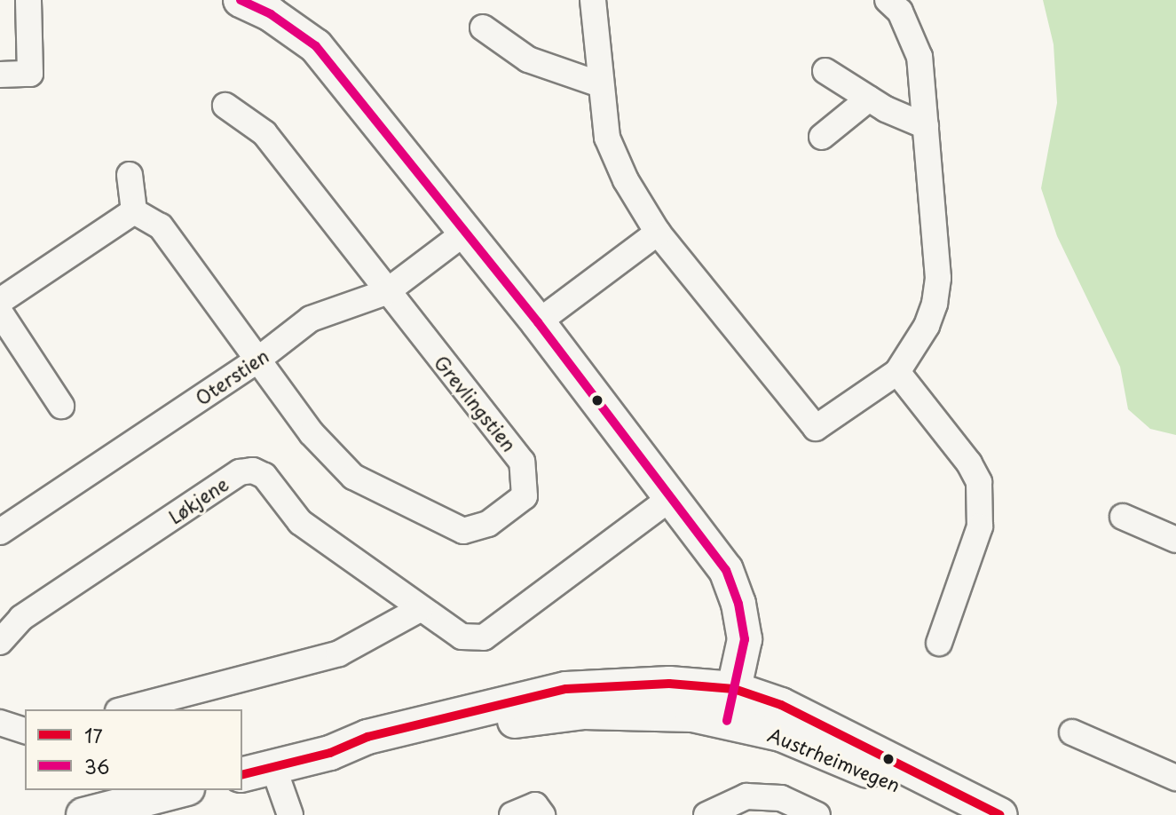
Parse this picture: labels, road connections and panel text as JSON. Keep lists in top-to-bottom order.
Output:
{
  "streets": {
    "main road": ["Austrheimvegen"],
    "street": ["Oterstien", "Grevlingstien", "Løkjene"]
  },
  "crossings": [
    ["Oterstien", "Grevlingstien"]
  ],
  "lines": ["transit line 36", "transit line 17"],
  "legend": ["17", "36"]
}
